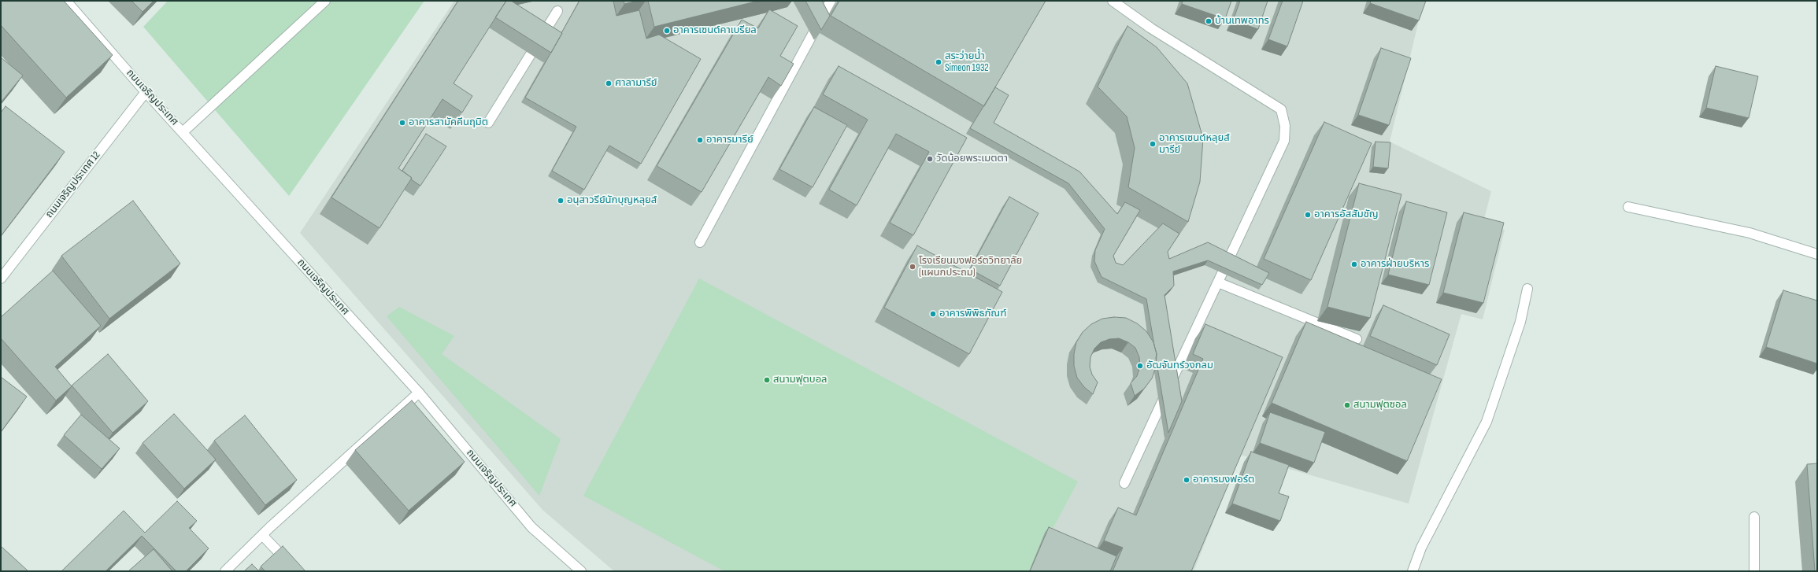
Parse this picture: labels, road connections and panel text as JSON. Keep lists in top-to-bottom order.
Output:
{
  "streets": {
    "street": ["ถนนเจริญประเทศ", "ถนนเจริญประเทศ 12"]
  },
  "crossings": [
    ["ถนนเจริญประเทศ", "ถนนเจริญประเทศ 12"]
  ],
  "places": [
    "บ้านเทพอาทร",
    "อาคารเซนต์คาเบรียล",
    "สระว่ายน้ำ Simeon 1932",
    "ศาลามารีย์",
    "อาคารสามัคคีนฤมิต",
    "อาคารมารีย์",
    "อาคารเซนต์หลุยส์ มารีย์",
    "วัดน้อยพระเมตตา",
    "อนุสาวรีย์นักบุญหลุยส์",
    "อาคารอัสสัมชัญ",
    "อาคารฝ่ายบริหาร",
    "โรงเรียนมงฟอร์ตวิทยาลัย (แผนกประถม)",
    "อาคารพิพิธภัณฑ์",
    "อัฒจันทร์วงกลม",
    "สนามฟุตบอล",
    "สนามฟุตซอล",
    "อาคารมงฟอร์ต"
  ]
}
